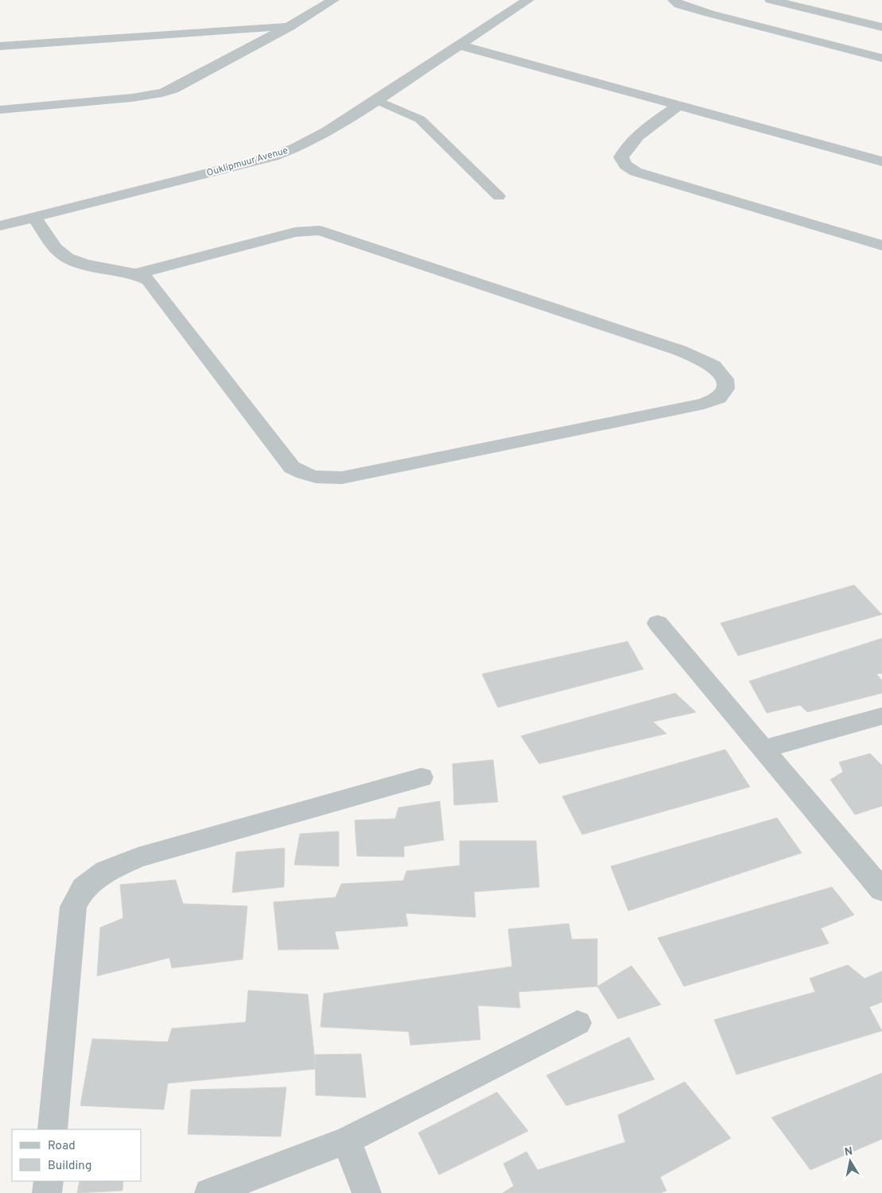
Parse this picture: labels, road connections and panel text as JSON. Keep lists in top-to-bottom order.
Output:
{
  "streets": {
    "street": ["Ouklipmuur Avenue"]
  },
  "legend": ["Road", "Building"],
  "north": "top"
}
